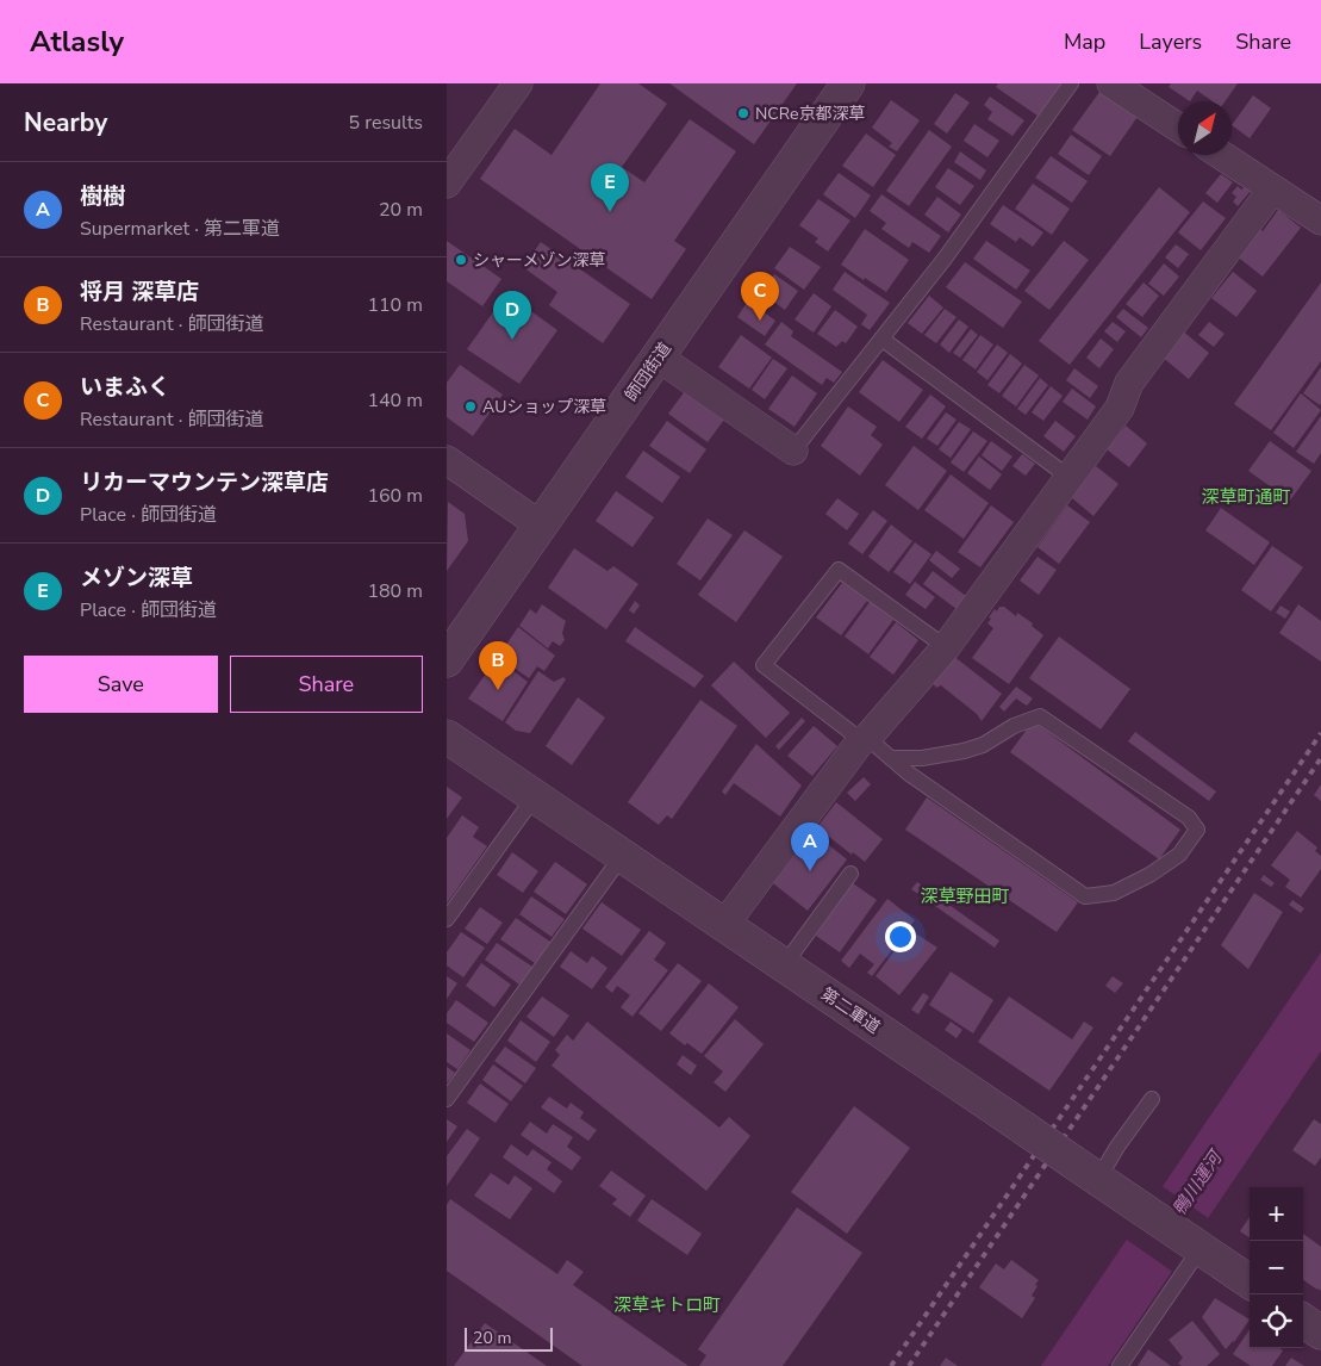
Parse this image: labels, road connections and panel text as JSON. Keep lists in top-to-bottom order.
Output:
{
  "streets": {
    "street": ["師団街道", "第二軍道"]
  },
  "districts": ["深草町通町", "深草野田町", "深草キトロ町"],
  "water": ["鴨川運河"],
  "places": ["NCRe京都深草", "シャーメゾン深草", "AUショップ深草"],
  "scale_bar": "20 m",
  "north": "top right",
  "page": {
    "header": "Atlasly",
    "nav": ["Map", "Layers", "Share"],
    "heading": ["Nearby", "5 results"],
    "list": [
      {
        "mark": "A",
        "name": "樹樹",
        "note": "Supermarket · 第二軍道",
        "value": "20 m"
      },
      {
        "mark": "B",
        "name": "将月 深草店",
        "note": "Restaurant · 師団街道",
        "value": "110 m"
      },
      {
        "mark": "C",
        "name": "いまふく",
        "note": "Restaurant · 師団街道",
        "value": "140 m"
      },
      {
        "mark": "D",
        "name": "リカーマウンテン深草店",
        "note": "Place · 師団街道",
        "value": "160 m"
      },
      {
        "mark": "E",
        "name": "メゾン深草",
        "note": "Place · 師団街道",
        "value": "180 m"
      }
    ],
    "pins": [
      "E",
      "C",
      "D",
      "B",
      "A"
    ],
    "buttons": ["Save", "Share"],
    "map_buttons": ["+", "−"],
    "scale": "20 m"
  }
}
